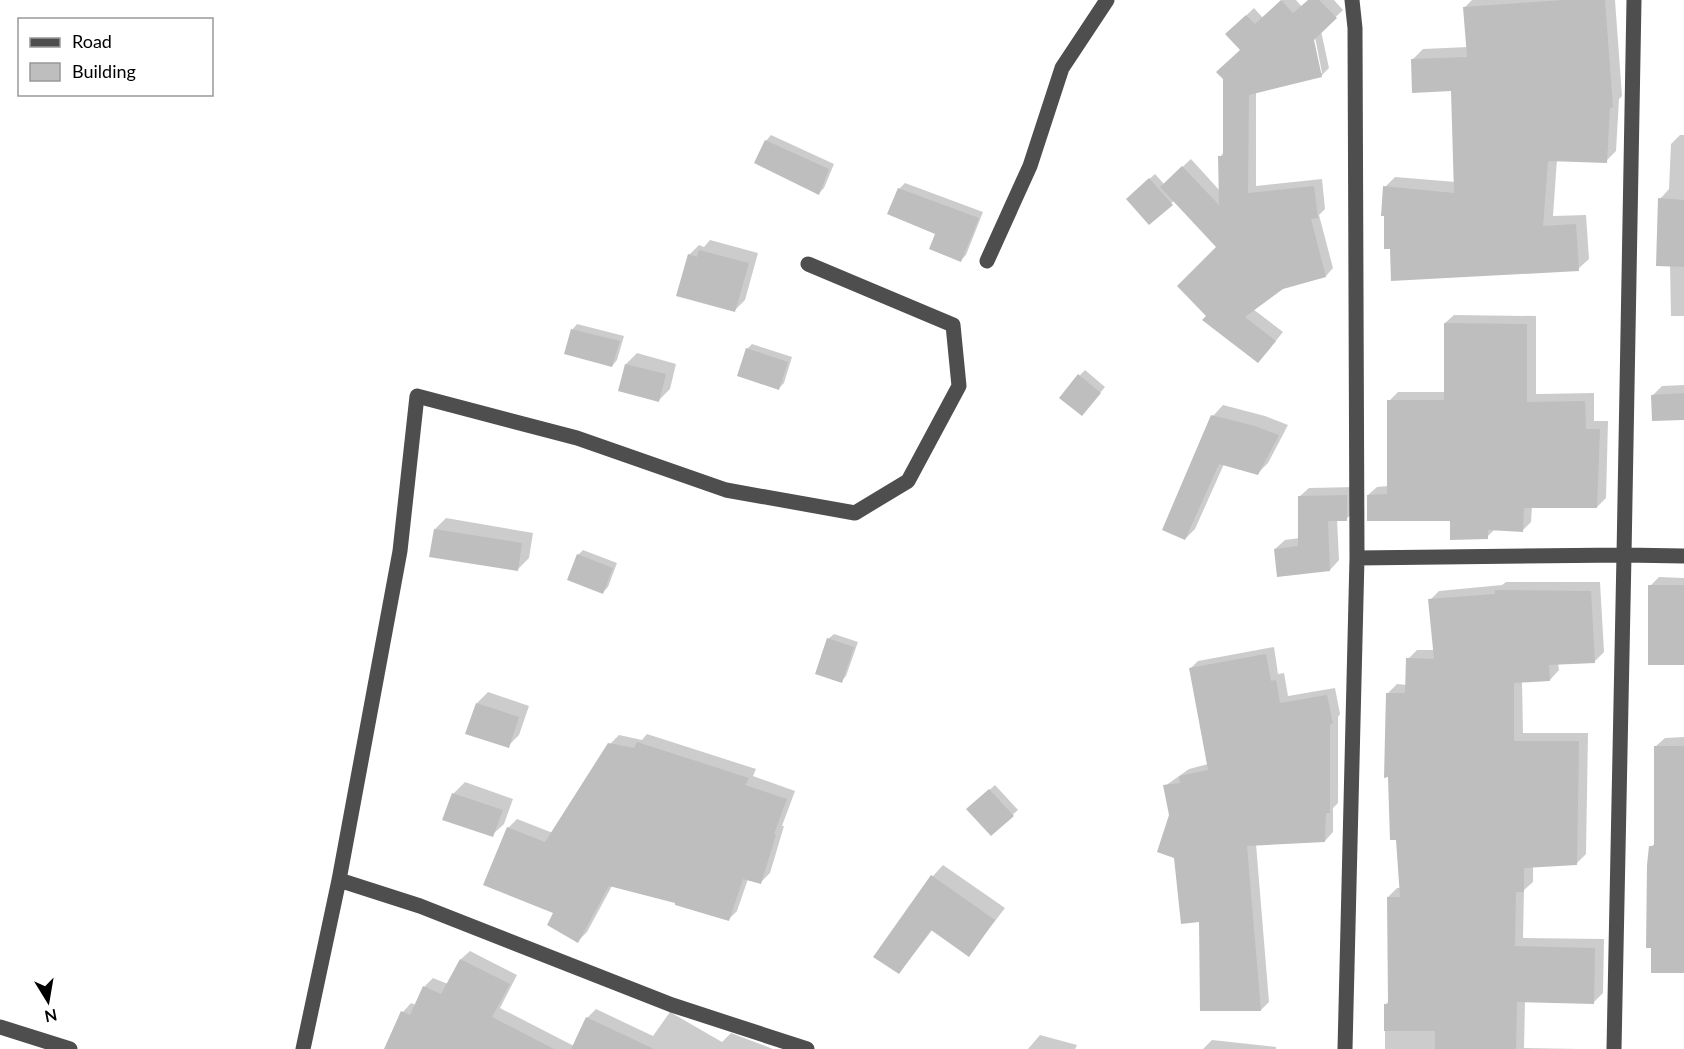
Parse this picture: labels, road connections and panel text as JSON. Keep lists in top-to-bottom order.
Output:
{
  "legend": ["Road", "Building"],
  "north": "bottom"
}
